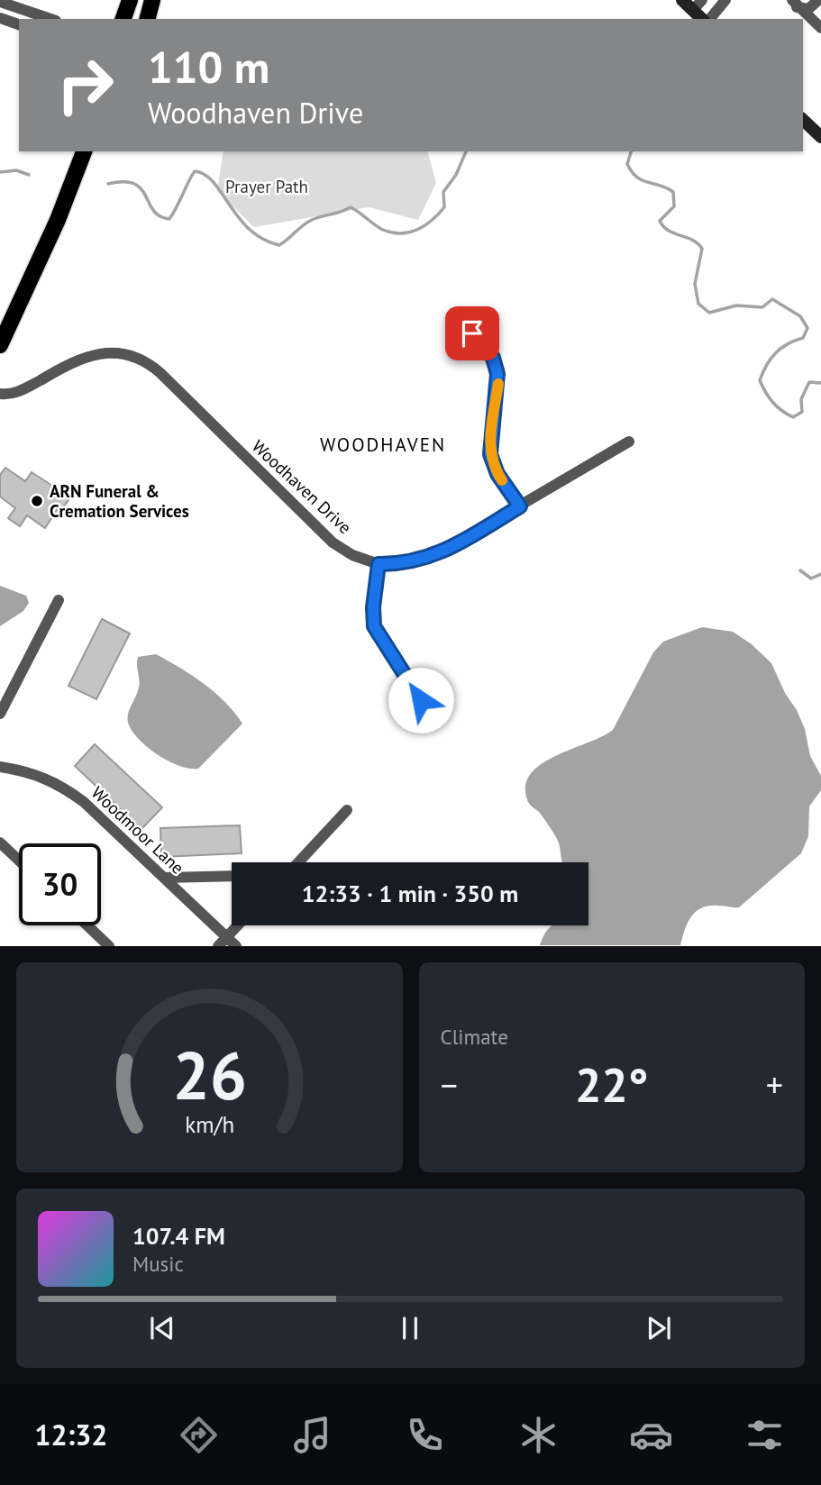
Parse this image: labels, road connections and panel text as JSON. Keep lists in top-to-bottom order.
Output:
{
  "streets": {
    "street": ["Woodhaven Drive", "Woodmoor Lane"]
  },
  "districts": ["WOODHAVEN"],
  "parks": ["Prayer Path"],
  "places": ["ARN Funeral & Cremation Services"],
  "page": {
    "turn": ["110 m", "Woodhaven Drive"],
    "limit": "30",
    "trip": "12:33 · 1 min · 350 m",
    "tile": "Climate",
    "heat": ["−", "22°", "+"],
    "song": ["107.4 FM", "Music"],
    "tabs": "12:32",
    "gauge": ["26", "km/h"]
  }
}
